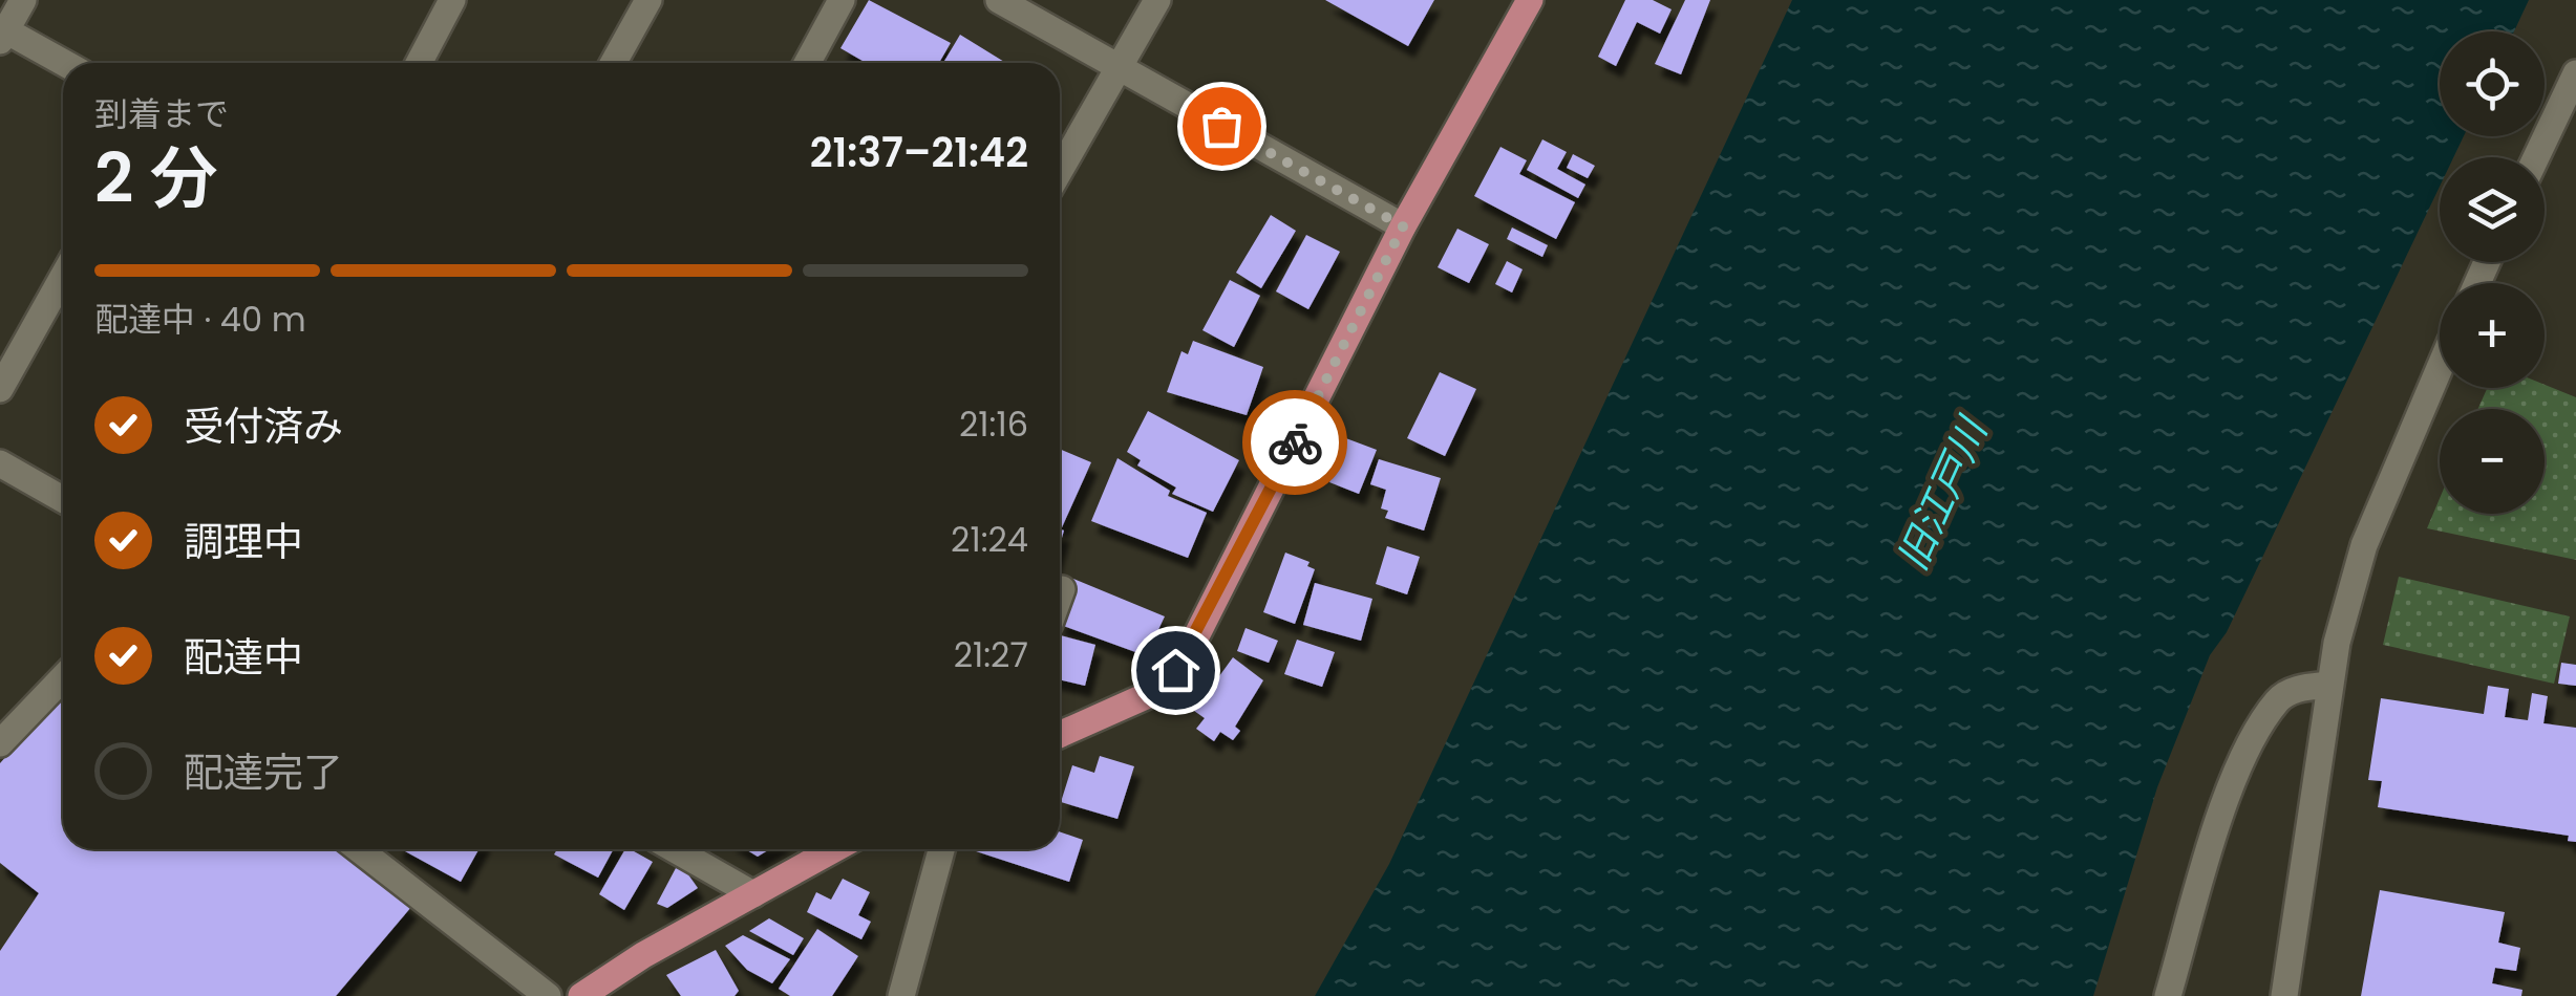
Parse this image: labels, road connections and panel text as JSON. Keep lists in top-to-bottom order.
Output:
{
  "water": ["旧江戸川"],
  "page": {
    "map_buttons": ["+", "−"],
    "heading": ["2 分", "到着まで", "21:37–21:42"],
    "bar": "配達中 · 40 m",
    "list": [
      ["受付済み", "21:16"],
      ["調理中", "21:24"],
      ["配達中", "21:27"],
      "配達完了"
    ]
  }
}
